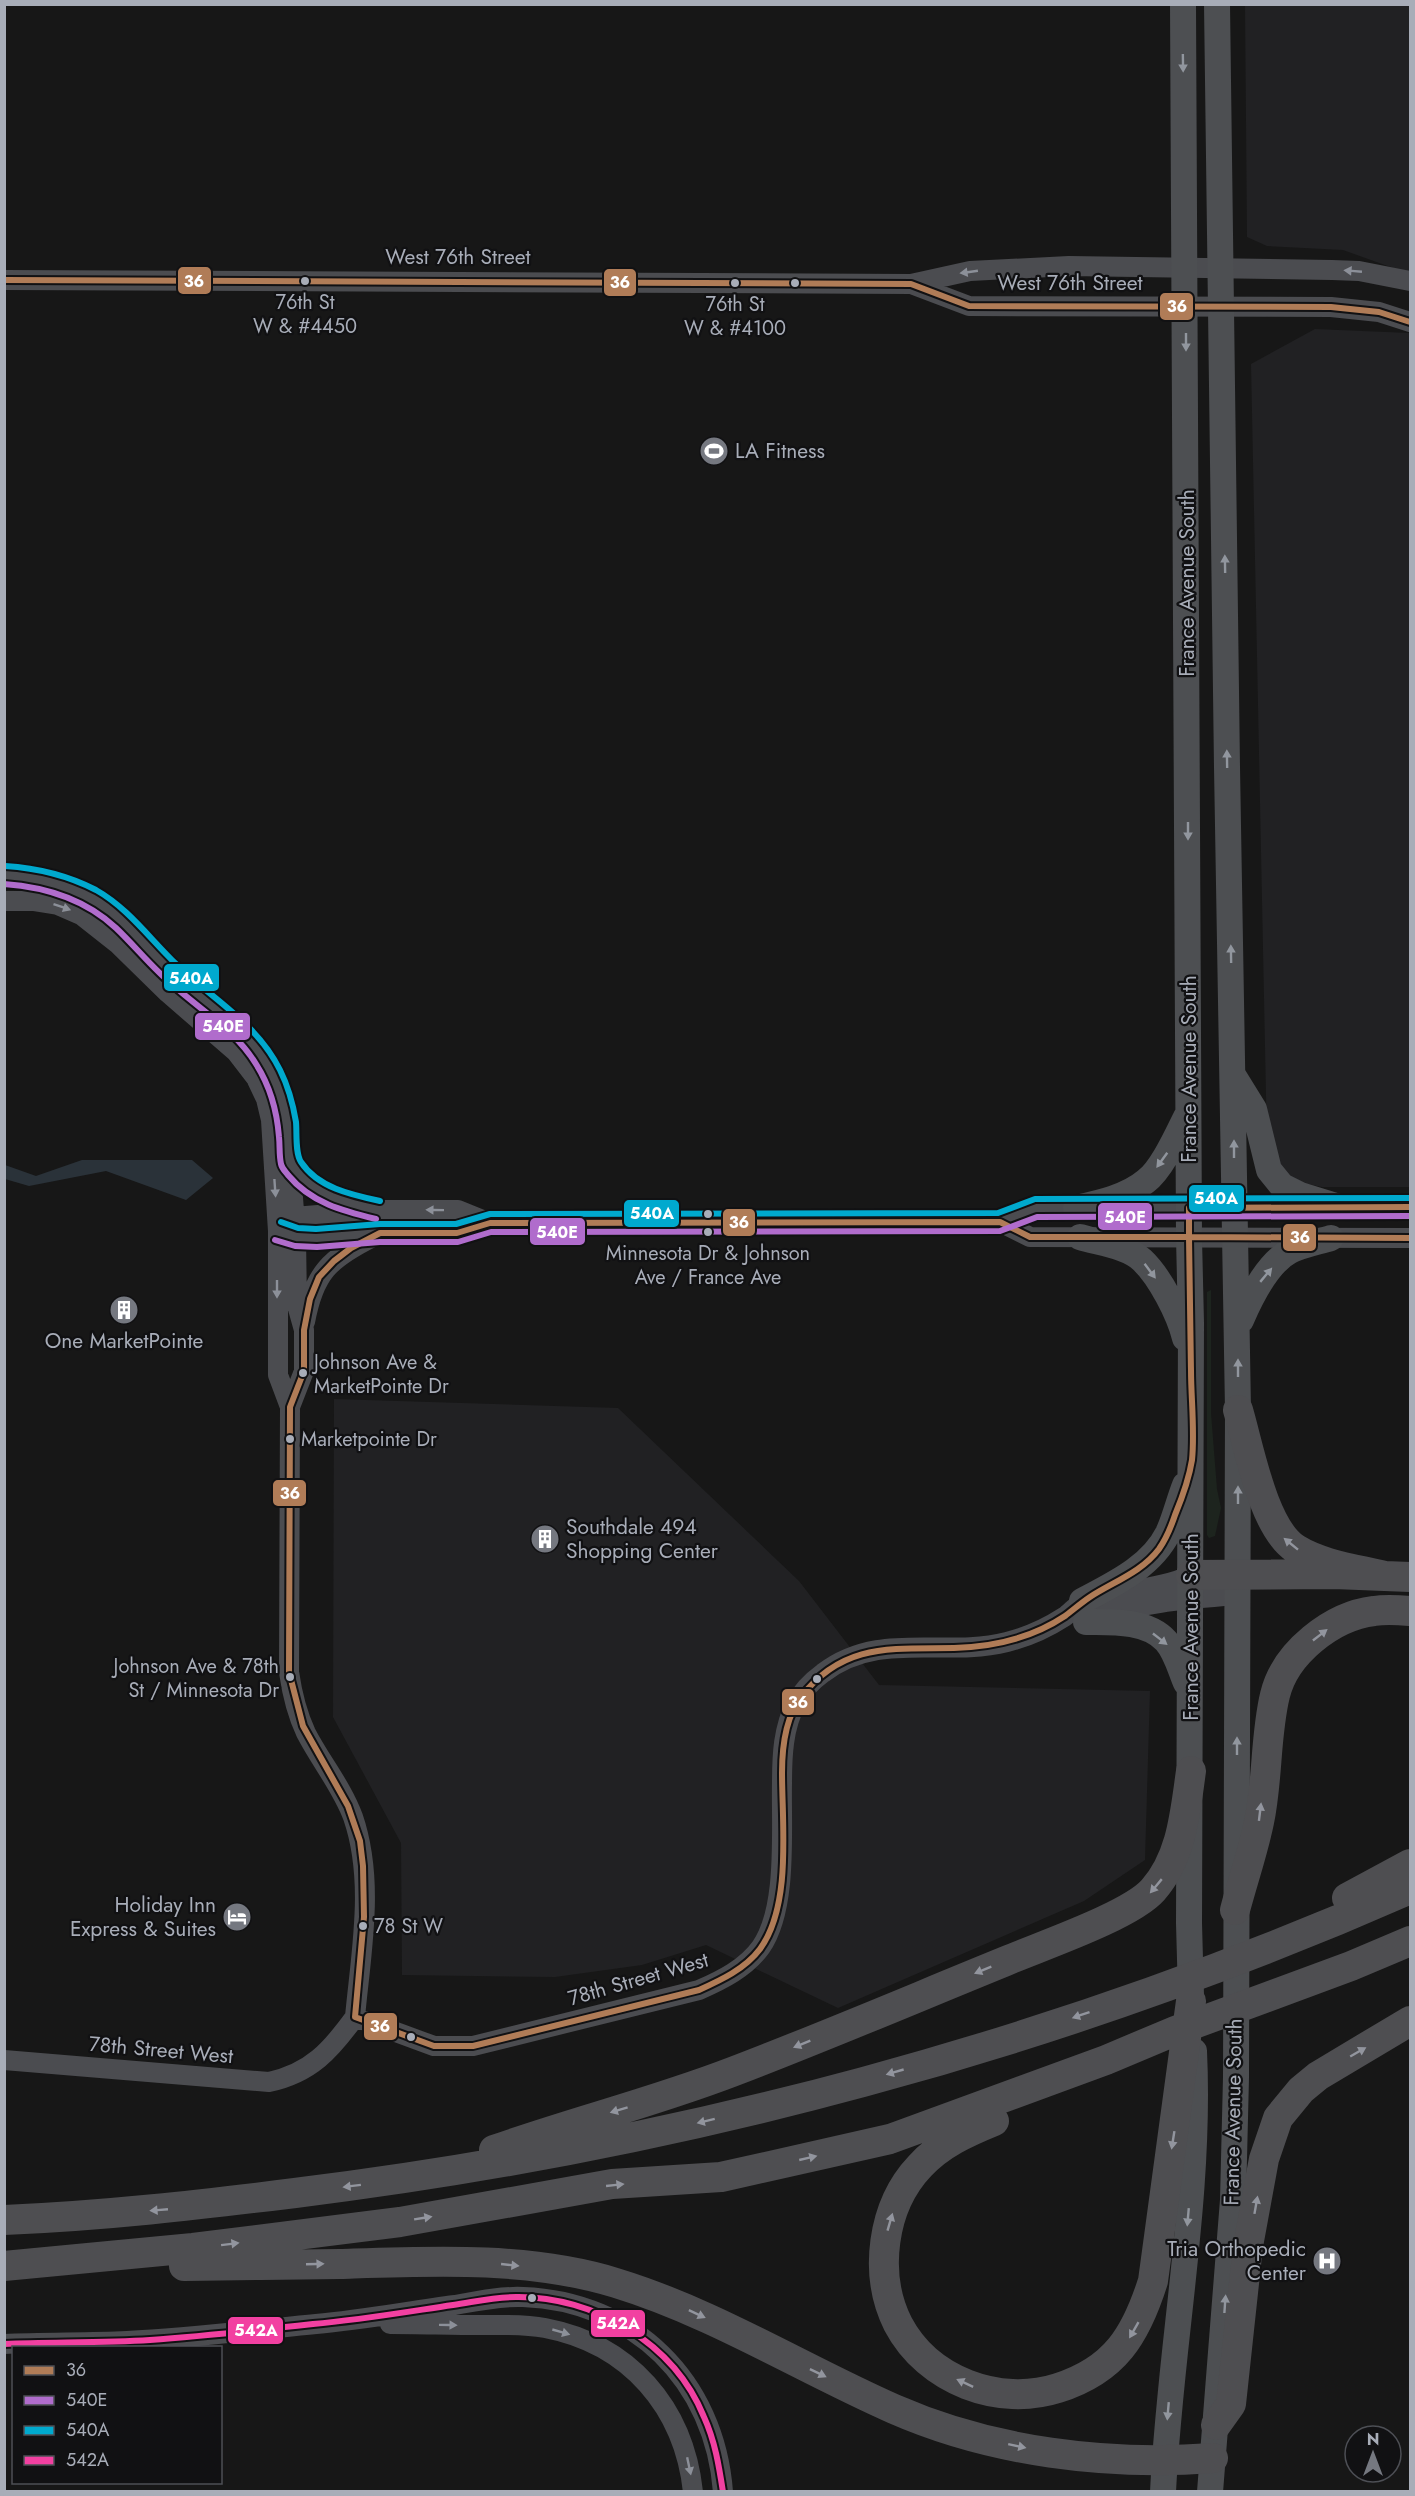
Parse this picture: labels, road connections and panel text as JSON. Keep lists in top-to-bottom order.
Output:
{
  "streets": {
    "main road": ["France Avenue South"],
    "street": ["West 76th Street", "78th Street West"]
  },
  "crossings": [
    ["West 76th Street", "France Avenue South"],
    ["France Avenue South", "78th Street West"]
  ],
  "places": {
    "other": [
      "76th St W & #4450",
      "76th St W & #4100",
      "Minnesota Dr & Johnson Ave / France Ave",
      "Johnson Ave & MarketPointe Dr",
      "Marketpointe Dr",
      "Johnson Ave & 78th St / Minnesota Dr",
      "78 St W"
    ],
    "sports": ["LA Fitness"],
    "building": ["One MarketPointe", "Southdale 494 Shopping Center"],
    "hotel": ["Holiday Inn Express & Suites"],
    "hospital": ["Tria Orthopedic Center"]
  },
  "lines": [
    "transit line 36",
    "transit line 540A",
    "transit line 540E",
    "transit line 542A"
  ],
  "legend": [
    "36",
    "540E",
    "540A",
    "542A"
  ],
  "north": "top"
}
